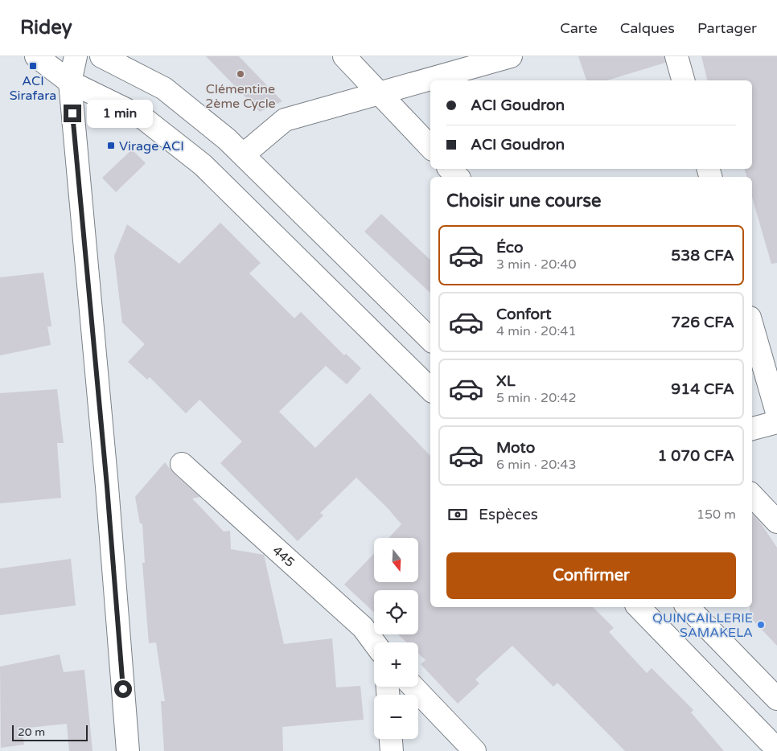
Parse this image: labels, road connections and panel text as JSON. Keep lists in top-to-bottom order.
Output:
{
  "streets": {
    "street": ["445"]
  },
  "places": {
    "transit": ["ACI Sirafara", "Virage ACI"],
    "other": ["Clémentine 2ème Cycle", "QUINCAILLERIE SAMAKELA"]
  },
  "scale_bar": "20 m",
  "north": "bottom",
  "page": {
    "header": "Ridey",
    "nav": ["Carte", "Calques", "Partager"],
    "banner": ["ACI Goudron", "ACI Goudron"],
    "bubble": "1 min",
    "heading": "Choisir une course",
    "list": [
      {
        "name": "Éco",
        "note": "3 min · 20:40",
        "value": "538 CFA"
      },
      {
        "name": "Confort",
        "note": "4 min · 20:41",
        "value": "726 CFA"
      },
      {
        "name": "XL",
        "note": "5 min · 20:42",
        "value": "914 CFA"
      },
      {
        "name": "Moto",
        "note": "6 min · 20:43",
        "value": "1 070 CFA"
      }
    ],
    "pay": ["Espèces", "150 m"],
    "map_buttons": ["+", "−"],
    "buttons": "Confirmer",
    "scale": "20 m"
  }
}
